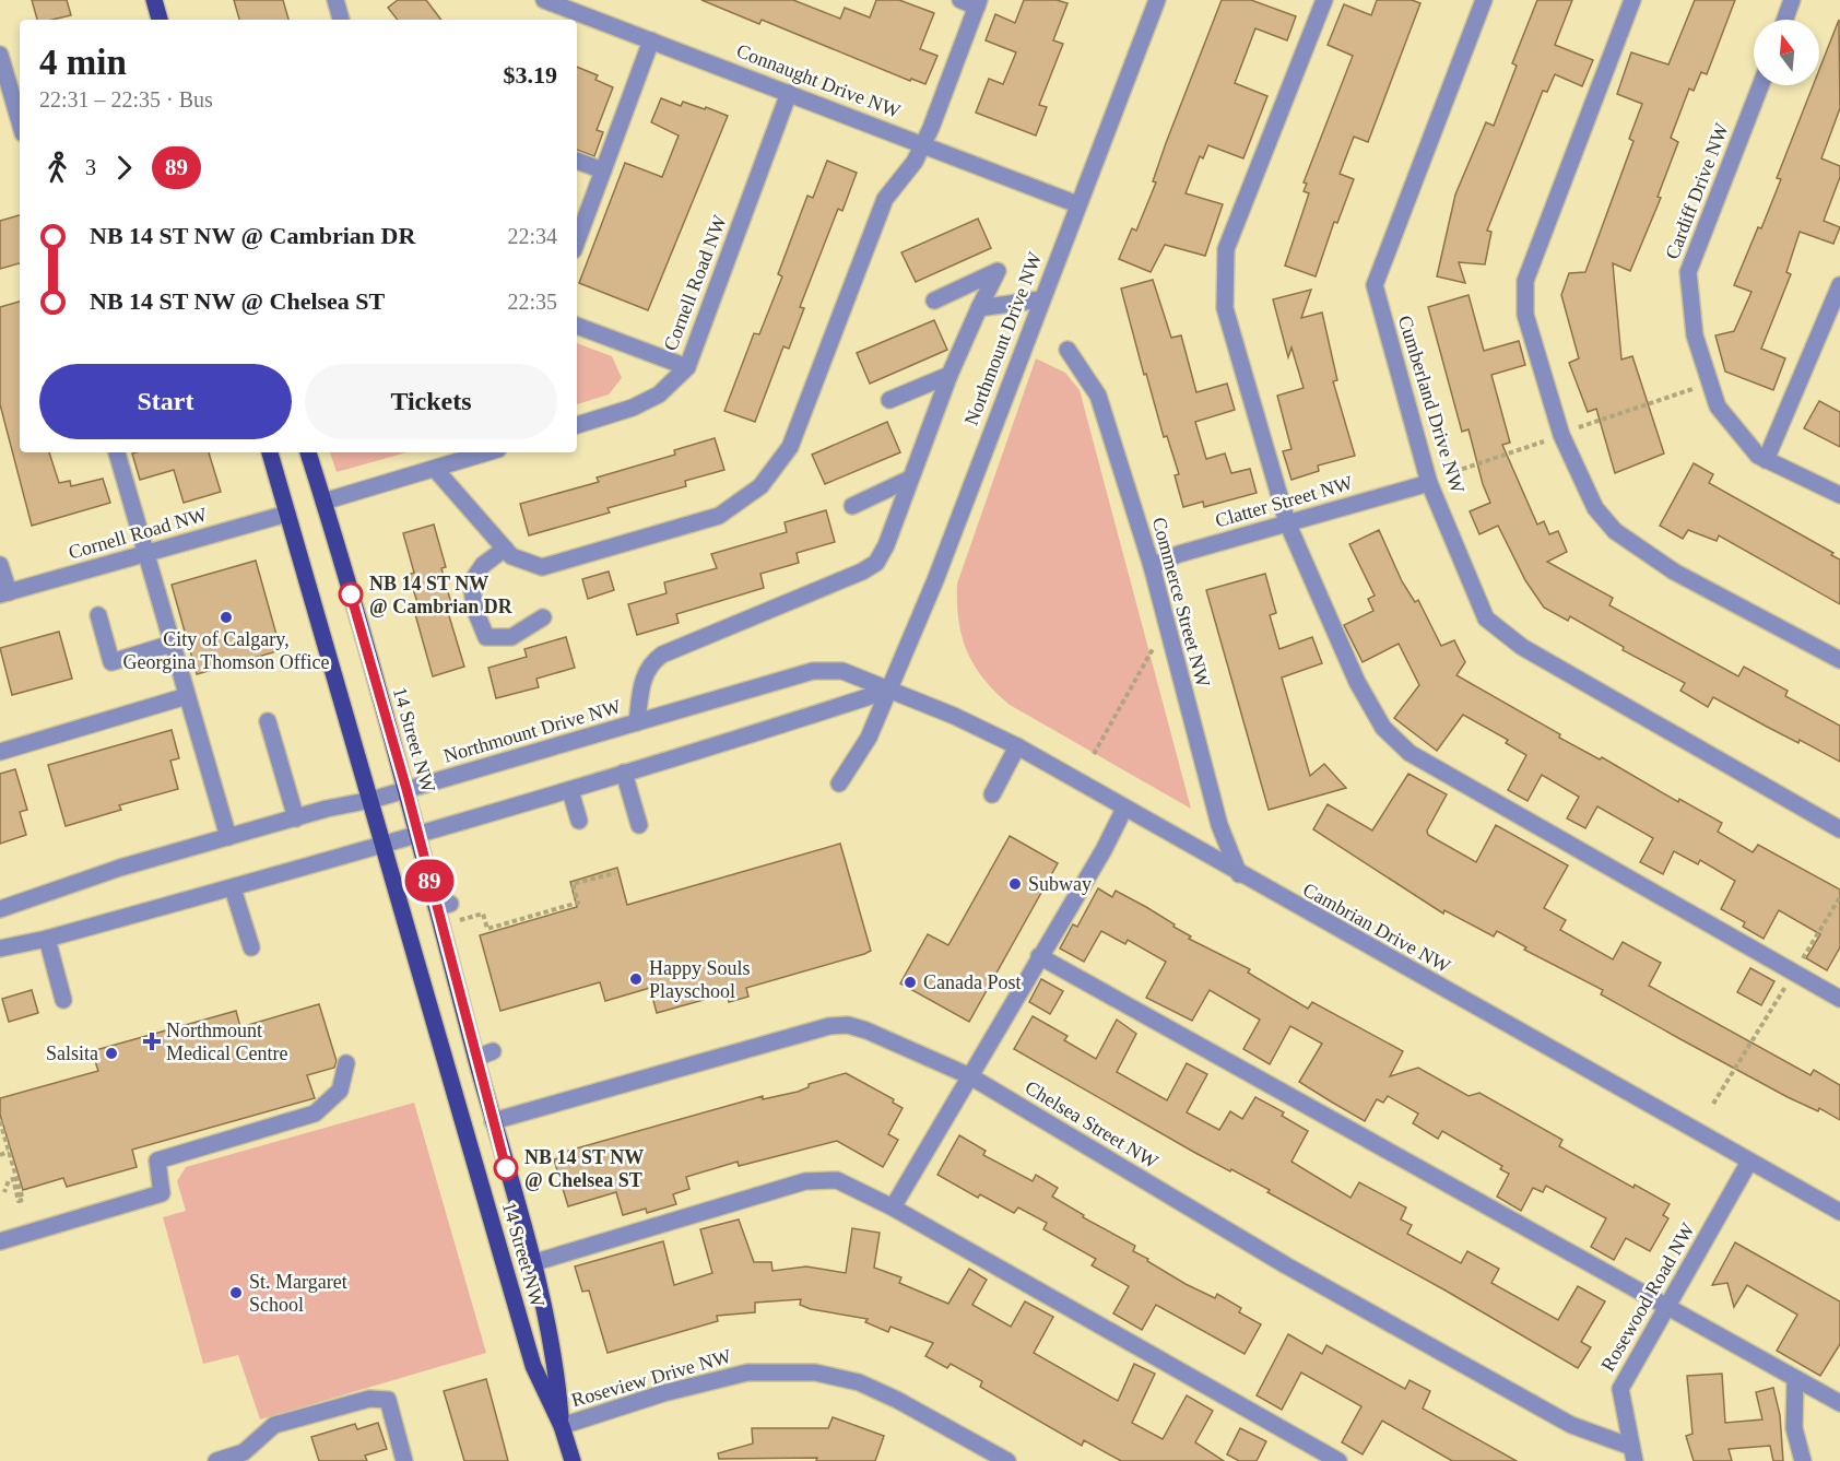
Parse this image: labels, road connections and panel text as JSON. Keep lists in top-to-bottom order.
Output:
{
  "streets": {
    "main road": ["14 Street NW"],
    "street": [
      "Connaught Drive NW",
      "Cardiff Drive NW",
      "Cornell Road NW",
      "Northmount Drive NW",
      "Cumberland Drive NW",
      "Clatter Street NW",
      "Commerce Street NW",
      "Cambrian Drive NW",
      "Chelsea Street NW",
      "Rosewood Road NW",
      "Roseview Drive NW"
    ]
  },
  "crossings": [
    ["Connaught Drive NW", "Cornell Road NW"],
    ["Connaught Drive NW", "Northmount Drive NW"],
    ["Cornell Road NW", "14 Street NW"],
    ["Northmount Drive NW", "14 Street NW"],
    ["Northmount Drive NW", "Cambrian Drive NW"],
    ["Cumberland Drive NW", "Clatter Street NW"],
    ["Clatter Street NW", "Commerce Street NW"],
    ["Commerce Street NW", "Cambrian Drive NW"],
    ["14 Street NW", "Chelsea Street NW"],
    ["14 Street NW", "Roseview Drive NW"],
    ["Cambrian Drive NW", "Rosewood Road NW"],
    ["Chelsea Street NW", "Rosewood Road NW"]
  ],
  "places": {
    "other": [
      "NB 14 ST NW @ Cambrian DR",
      "City of Calgary, Georgina Thomson Office",
      "Subway",
      "Happy Souls Playschool",
      "Canada Post",
      "Salsita",
      "NB 14 ST NW @ Chelsea ST",
      "St. Margaret School"
    ],
    "health": ["Northmount Medical Centre"]
  },
  "lines": ["bus line 89"],
  "north": "top",
  "page": {
    "on_map": "89",
    "heading": ["4 min", "22:31 – 22:35 · Bus", "$3.19"],
    "legs": ["3", "89"],
    "list": [
      {
        "name": "NB 14 ST NW @ Cambrian DR",
        "value": "22:34"
      },
      {
        "name": "NB 14 ST NW @ Chelsea ST",
        "value": "22:35"
      }
    ],
    "buttons": ["Start", "Tickets"]
  }
}
